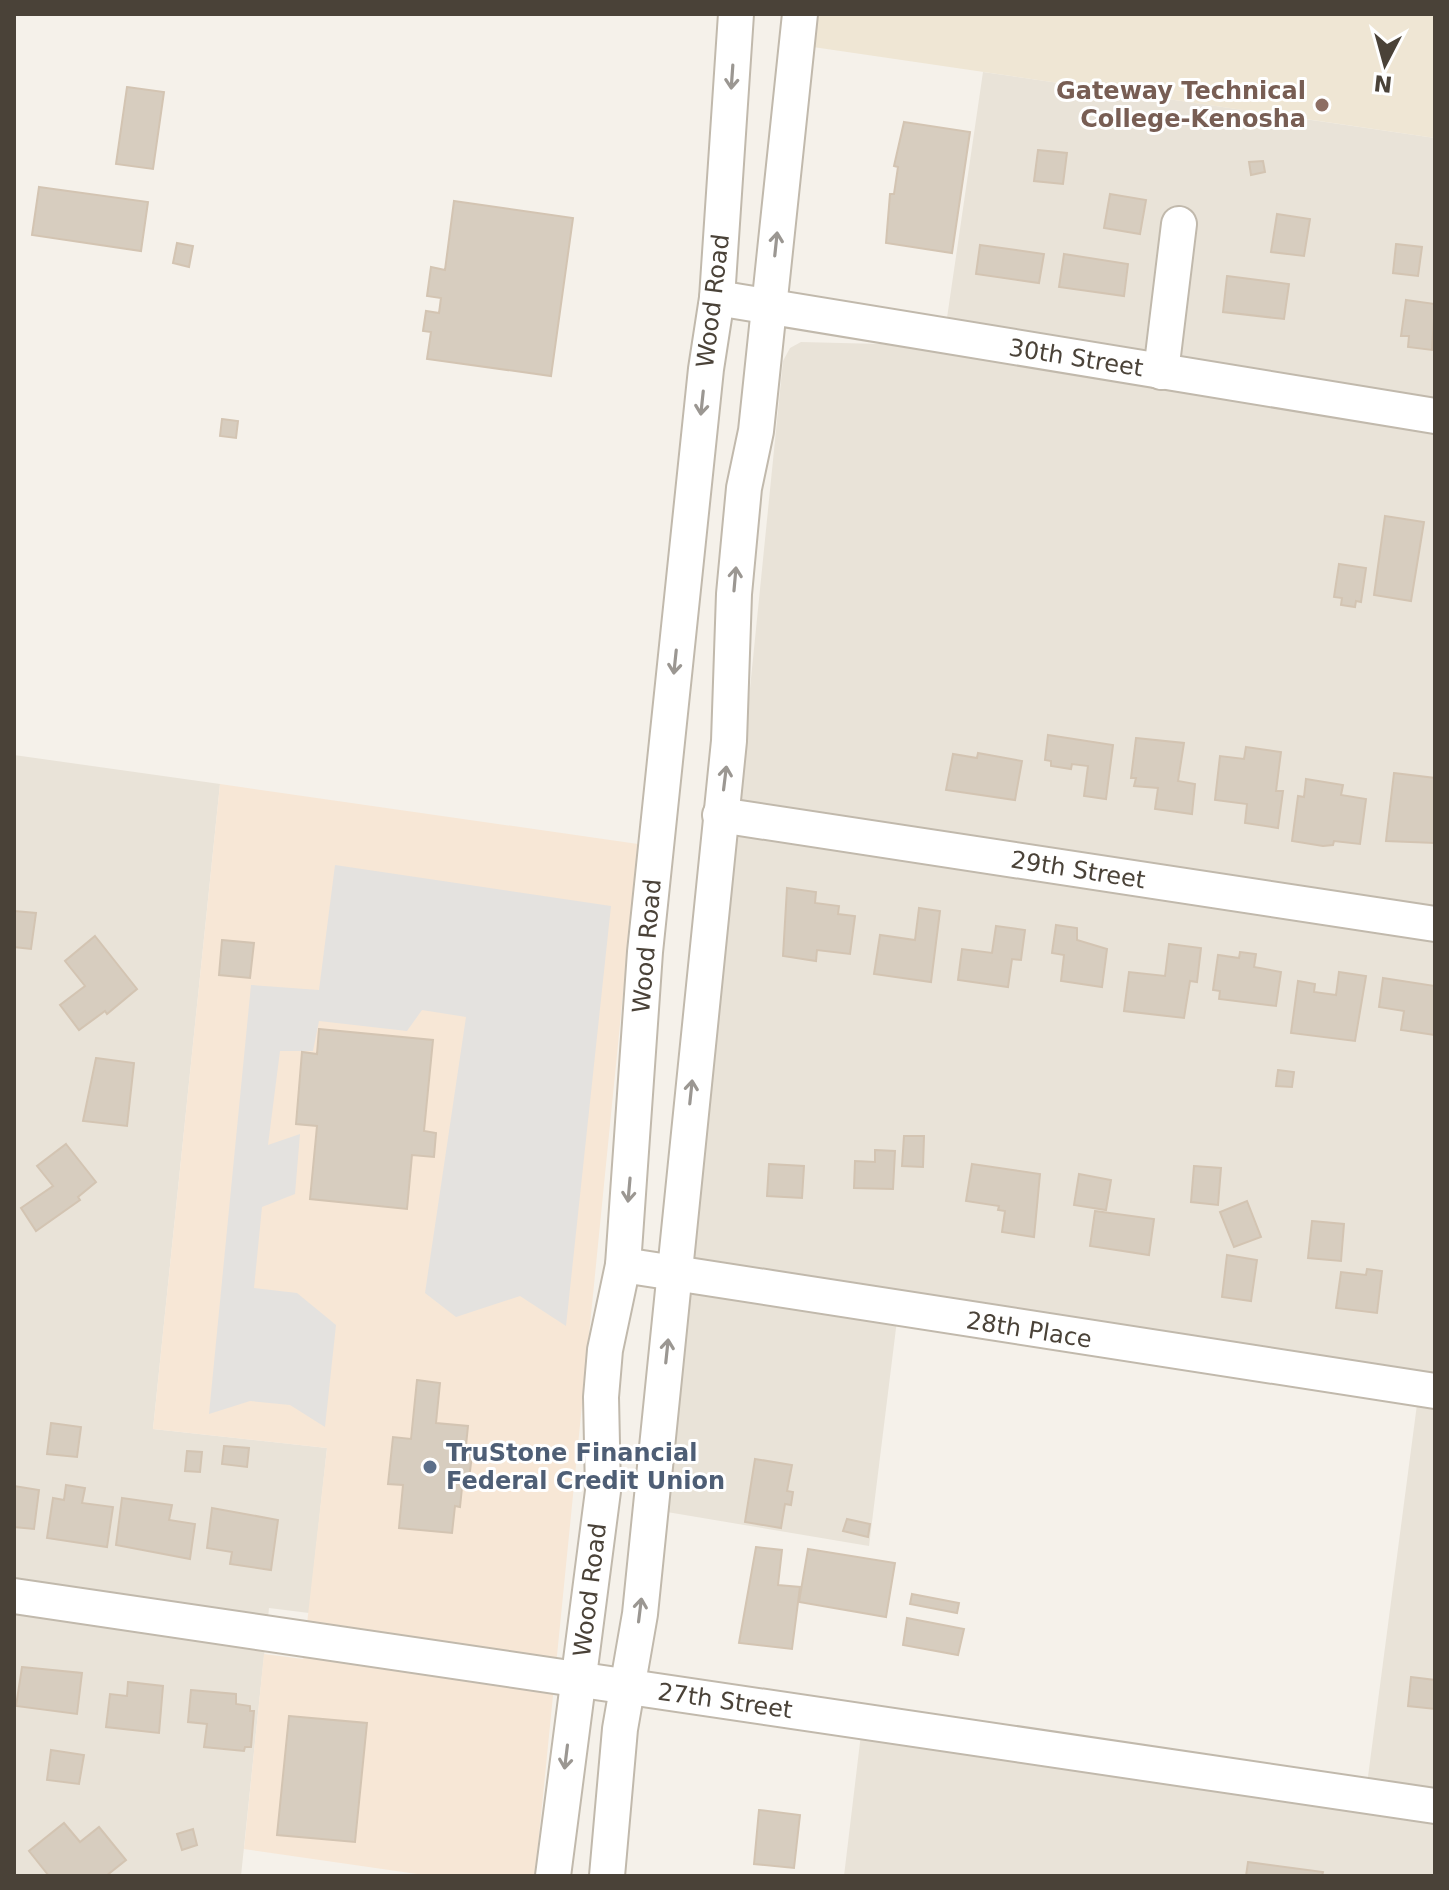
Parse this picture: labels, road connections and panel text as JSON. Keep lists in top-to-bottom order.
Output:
{
  "streets": {
    "street": [
      "Wood Road",
      "30th Street",
      "29th Street",
      "28th Place",
      "27th Street"
    ]
  },
  "crossings": [
    ["Wood Road", "30th Street"],
    ["Wood Road", "29th Street"],
    ["Wood Road", "28th Place"],
    ["Wood Road", "27th Street"]
  ],
  "places": ["Gateway Technical College-Kenosha", "TruStone Financial Federal Credit Union"],
  "north": "bottom"
}
